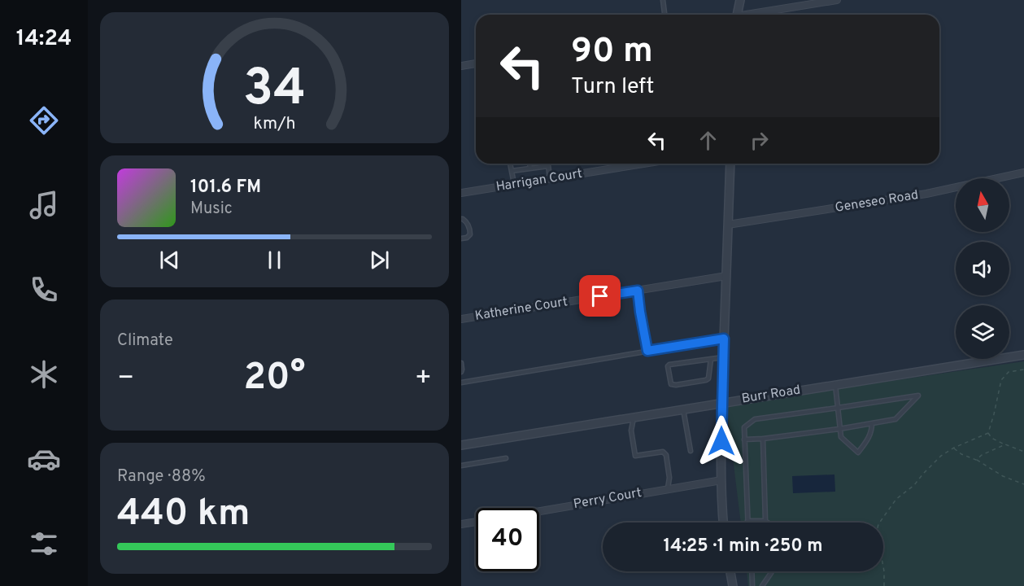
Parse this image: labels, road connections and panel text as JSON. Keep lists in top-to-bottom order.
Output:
{
  "streets": {
    "street": [
      "Harrigan Court",
      "Geneseo Road",
      "Katherine Court",
      "Burr Road",
      "Perry Court"
    ]
  },
  "north": "top",
  "page": {
    "tabs": "14:24",
    "turn": ["90 m", "Turn left"],
    "song": ["101.6 FM", "Music"],
    "tile": [
      "Climate",
      ["Range · 88%", "440 km"]
    ],
    "heat": ["−", "20°", "+"],
    "limit": "40",
    "trip": "14:25 · 1 min · 250 m",
    "gauge": ["34", "km/h"]
  }
}
